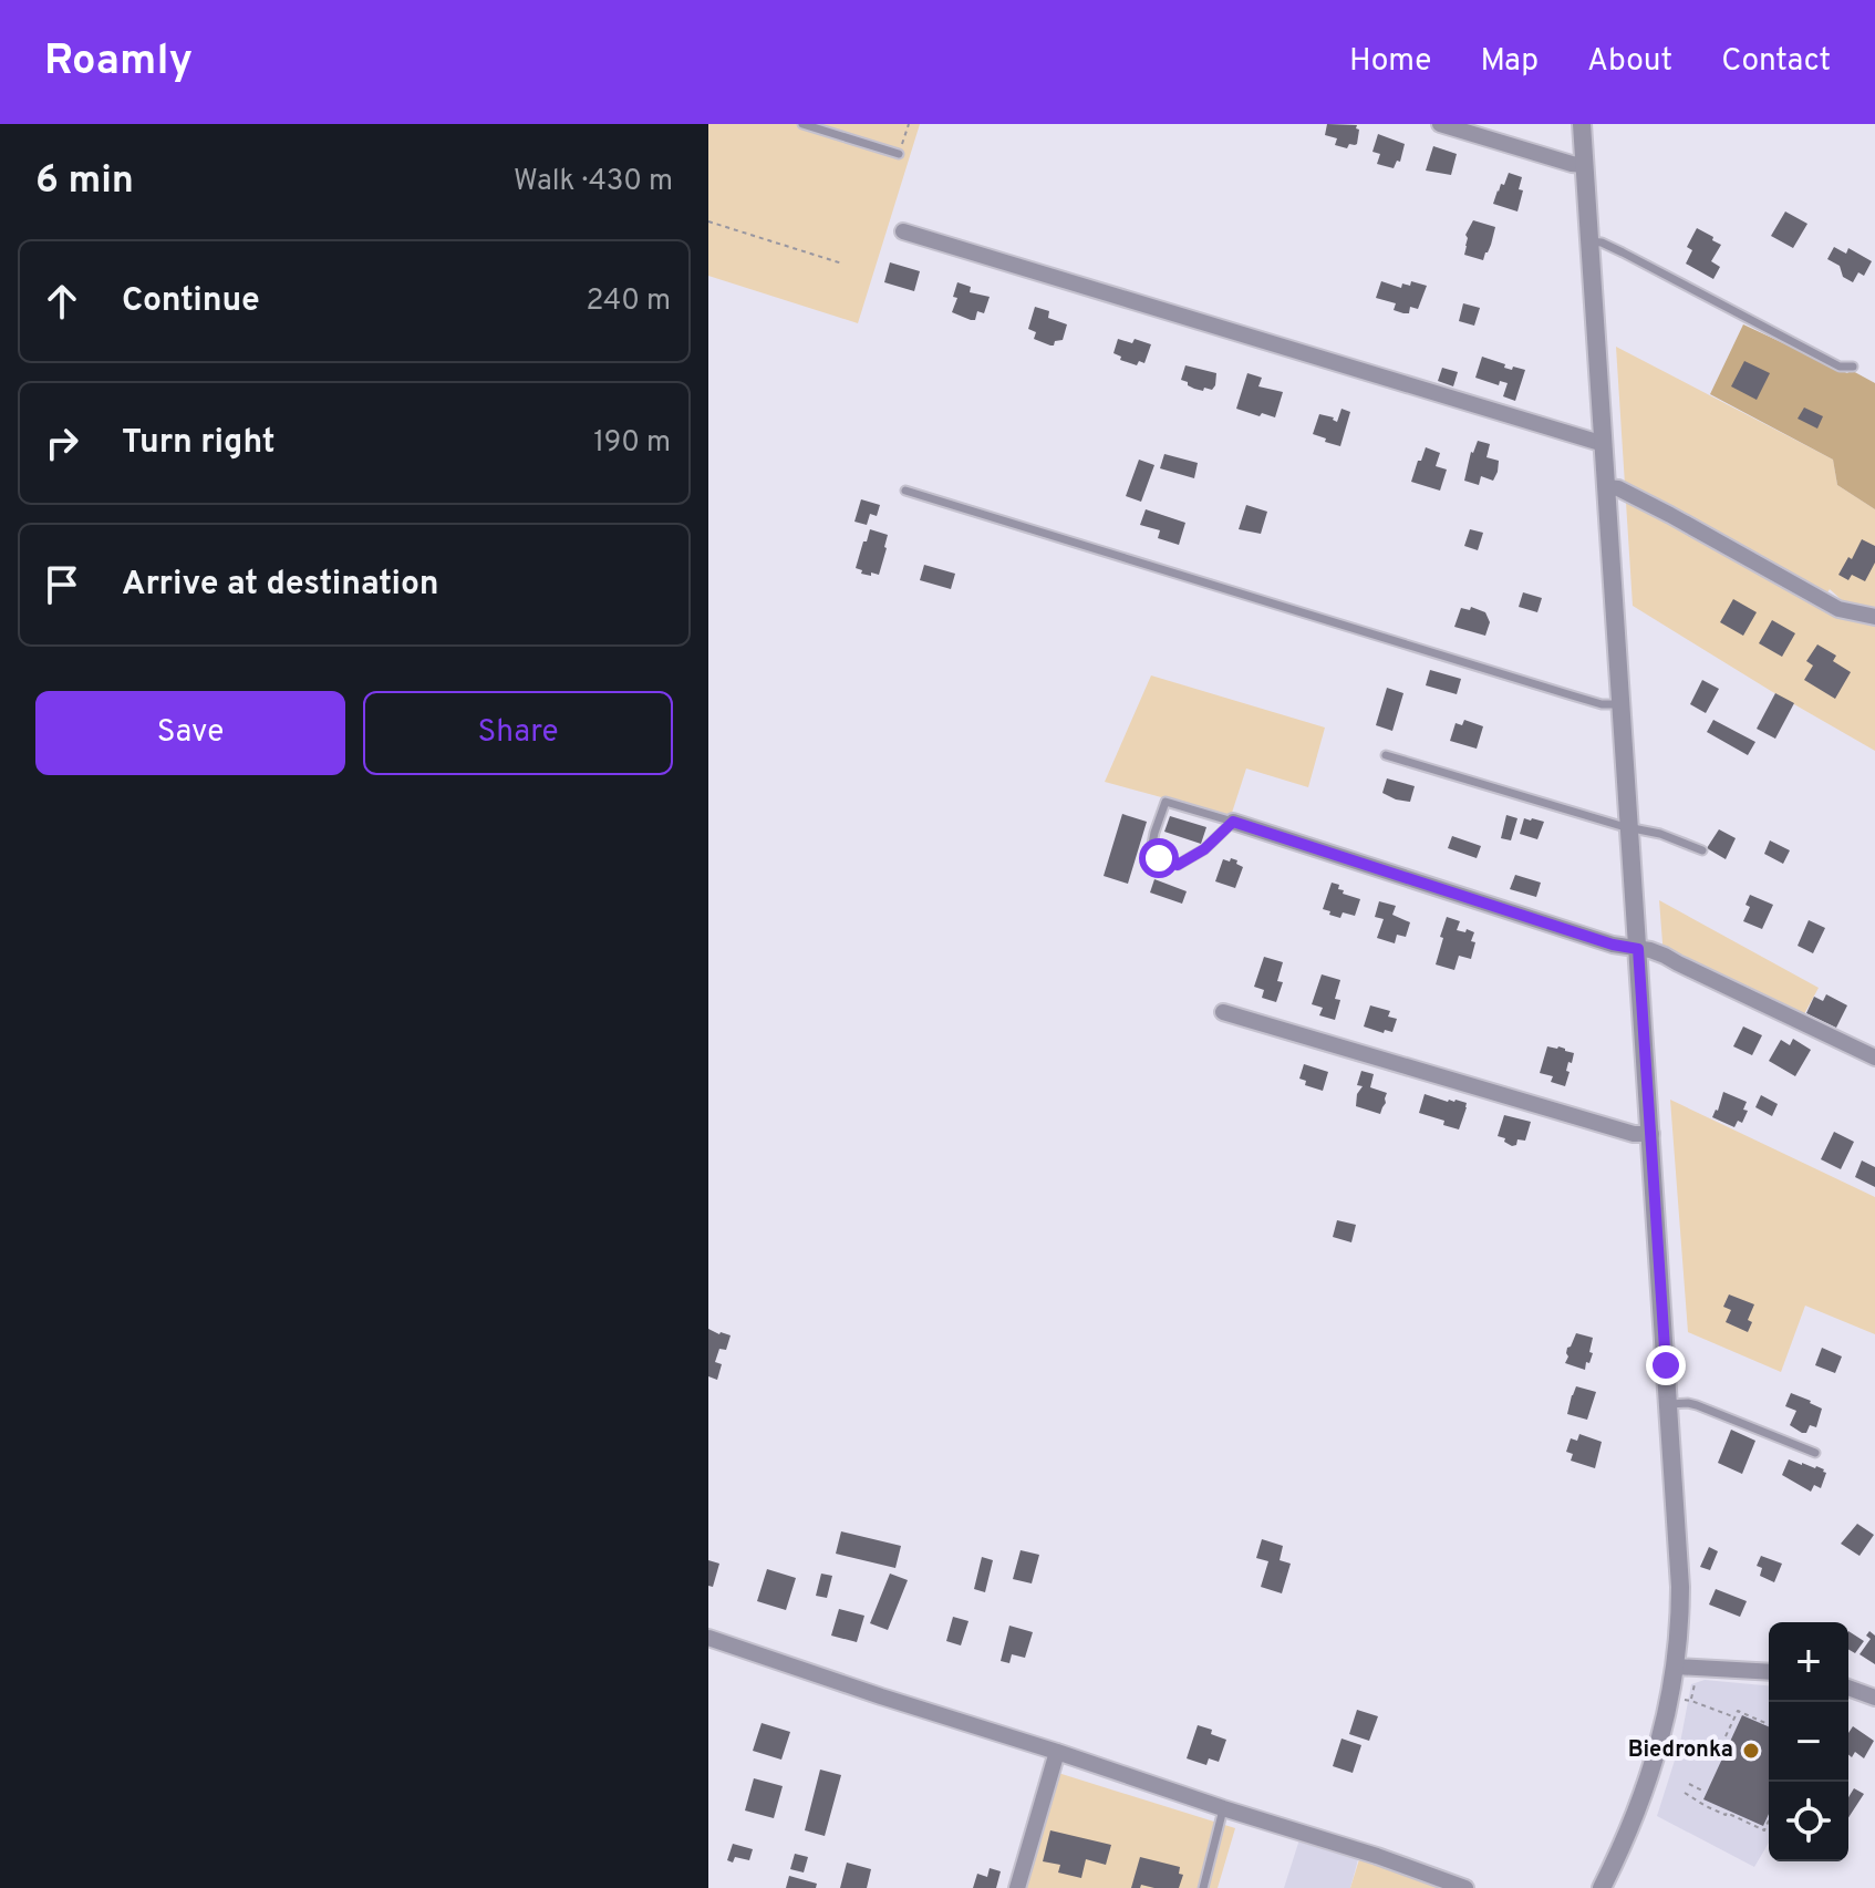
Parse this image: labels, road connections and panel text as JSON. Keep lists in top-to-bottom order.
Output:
{
  "places": ["Biedronka"],
  "page": {
    "header": "Roamly",
    "nav": [
      "Home",
      "Map",
      "About",
      "Contact"
    ],
    "heading": ["6 min", "Walk · 430 m"],
    "list": [
      ["Continue", "240 m"],
      ["Turn right", "190 m"],
      "Arrive at destination"
    ],
    "buttons": ["Save", "Share"],
    "map_buttons": ["+", "−"]
  }
}
